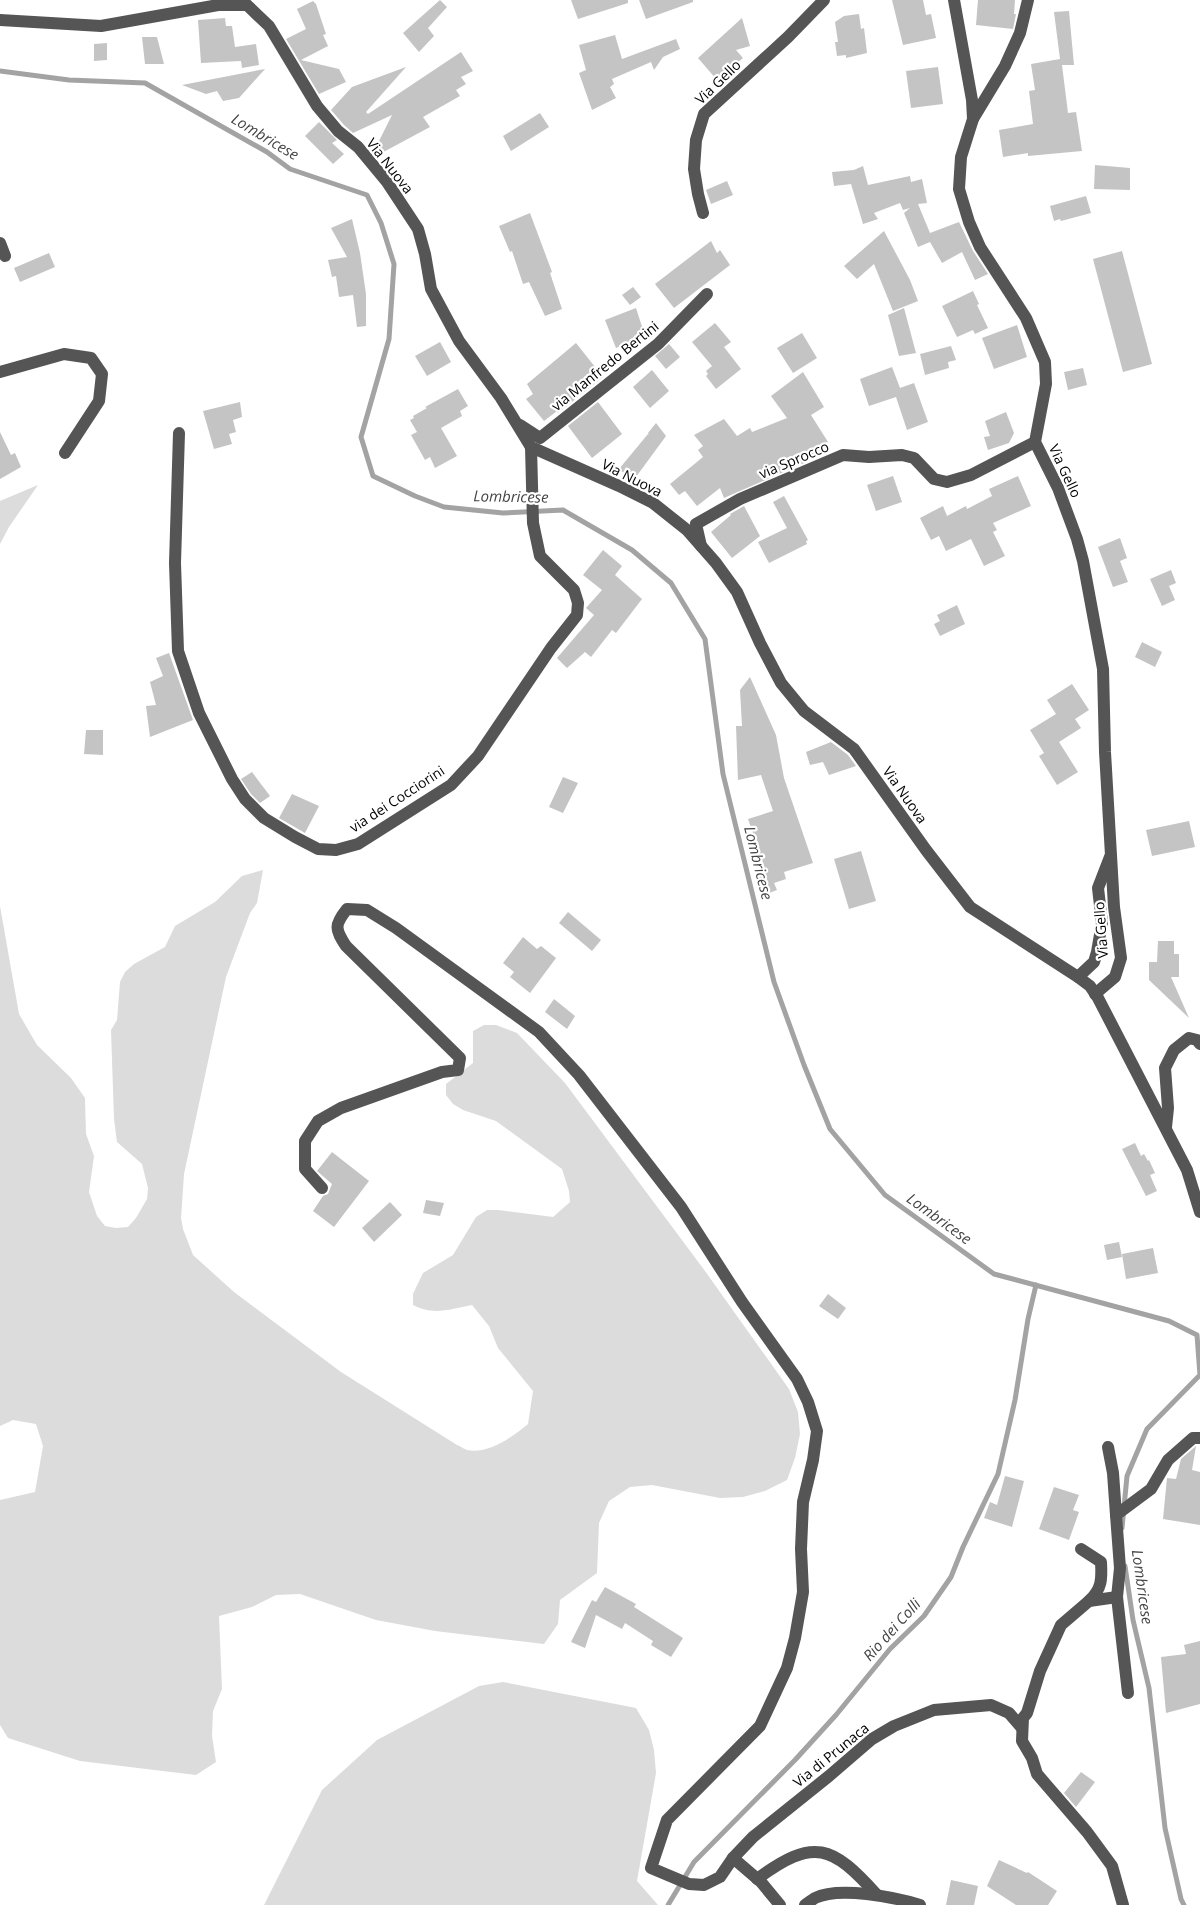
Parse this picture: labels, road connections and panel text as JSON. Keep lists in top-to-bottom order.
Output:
{
  "streets": {
    "street": [
      "Via Gello",
      "Via Nuova",
      "via Manfredo Bertini",
      "via Sprocco",
      "via dei Cocciorini",
      "Via di Prunaca"
    ]
  },
  "crossings": [
    ["Via Gello", "Via Nuova"],
    ["Via Gello", "via Sprocco"],
    ["Via Nuova", "via Manfredo Bertini"],
    ["Via Nuova", "via Sprocco"],
    ["Via Nuova", "via dei Cocciorini"]
  ],
  "water": ["Lombricese", "Rio dei Colli"]
}
